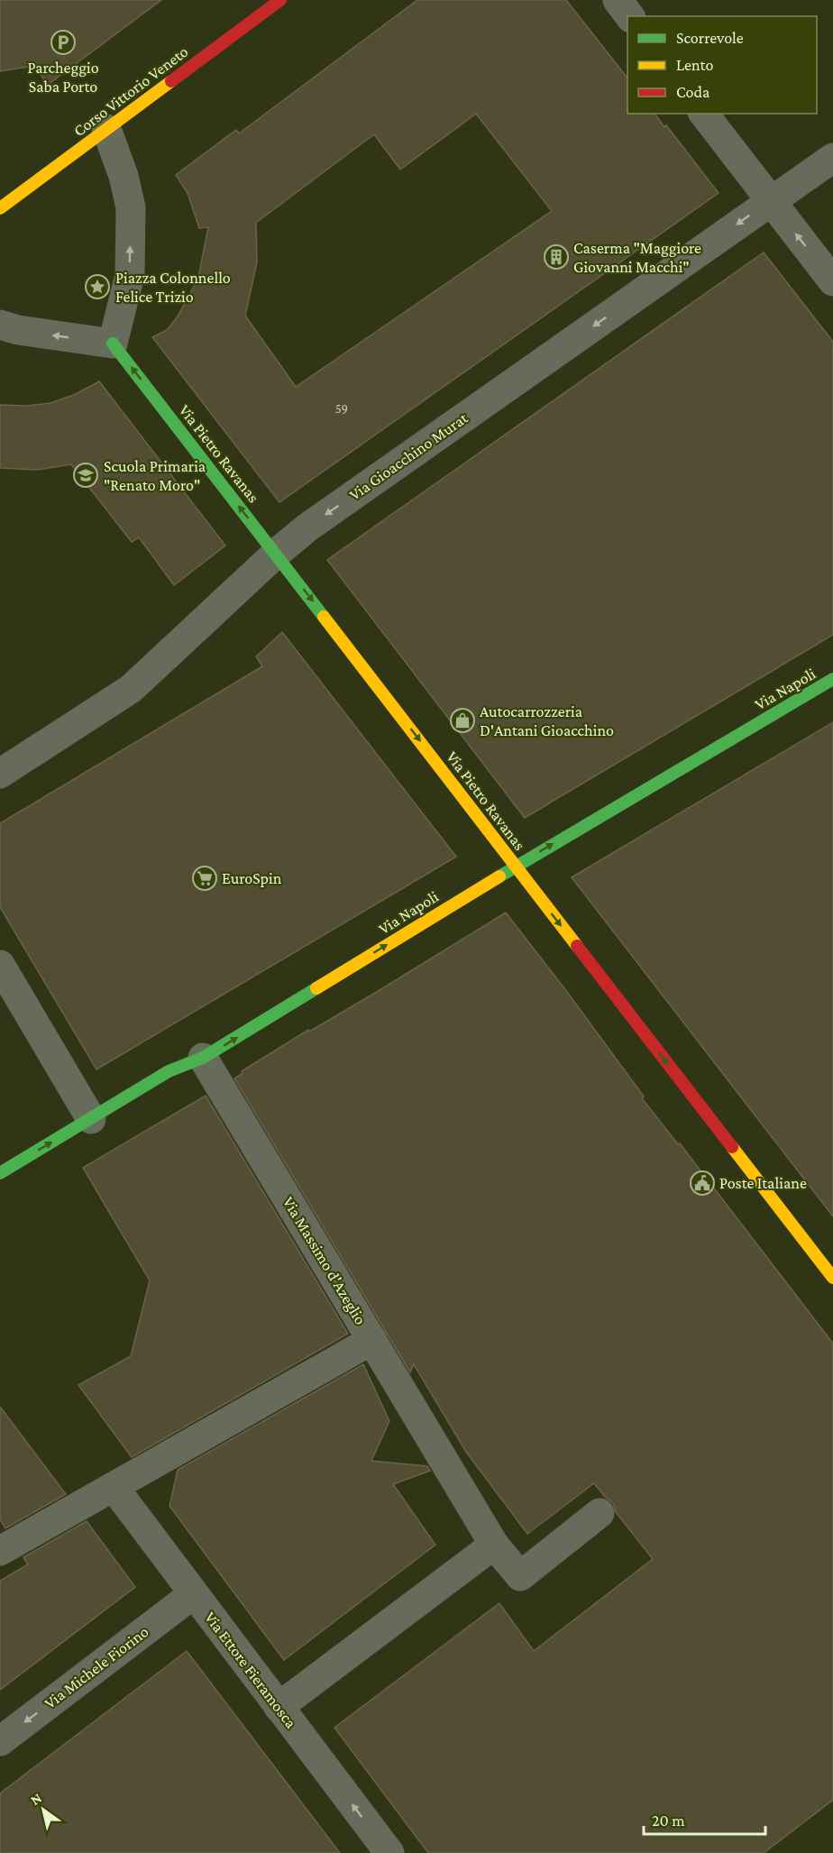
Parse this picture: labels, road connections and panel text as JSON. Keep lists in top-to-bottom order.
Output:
{
  "streets": {
    "street": [
      "Corso Vittorio Veneto",
      "Via Pietro Ravanas",
      "Via Gioacchino Murat",
      "Via Napoli",
      "Via Massimo d'Azeglio",
      "Via Michele Fiorino",
      "Via Ettore Fieramosca"
    ]
  },
  "crossings": [
    ["Via Pietro Ravanas", "Via Gioacchino Murat"],
    ["Via Pietro Ravanas", "Via Napoli"],
    ["Via Napoli", "Via Massimo d'Azeglio"],
    ["Via Michele Fiorino", "Via Ettore Fieramosca"]
  ],
  "one_way": ["Via Gioacchino Murat", "Via Napoli", "Via Ettore Fieramosca"],
  "places": {
    "parking": ["Parcheggio Saba Porto"],
    "building": ["Caserma \"Maggiore Giovanni Macchi\""],
    "place": ["Piazza Colonnello Felice Trizio"],
    "school or university": ["Scuola Primaria \"Renato Moro\""],
    "shop": ["Autocarrozzeria D'Antani Gioacchino"],
    "supermarket": ["EuroSpin"],
    "public building": ["Poste Italiane"]
  },
  "house_numbers": ["59"],
  "legend": ["Scorrevole", "Lento", "Coda"],
  "scale_bar": "20 m",
  "north": "top left"
}
